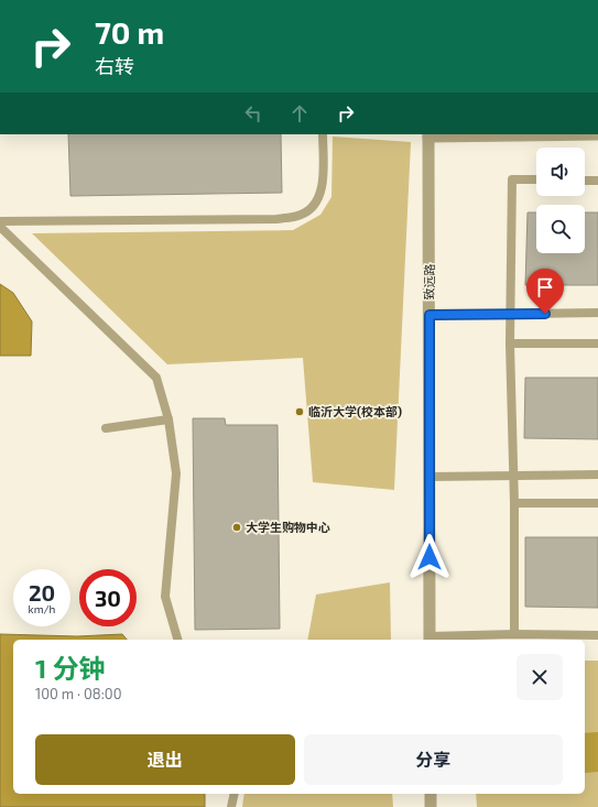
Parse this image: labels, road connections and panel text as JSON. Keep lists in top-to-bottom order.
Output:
{
  "streets": {
    "street": ["致远路"]
  },
  "places": ["临沂大学(校本部)", "大学生购物中心"],
  "page": {
    "turn": ["70 m", "右转"],
    "speed": "20 km/h",
    "limit": "30",
    "heading": ["1 分钟", "100 m · 08:00"],
    "buttons": ["退出", "分享"]
  }
}
